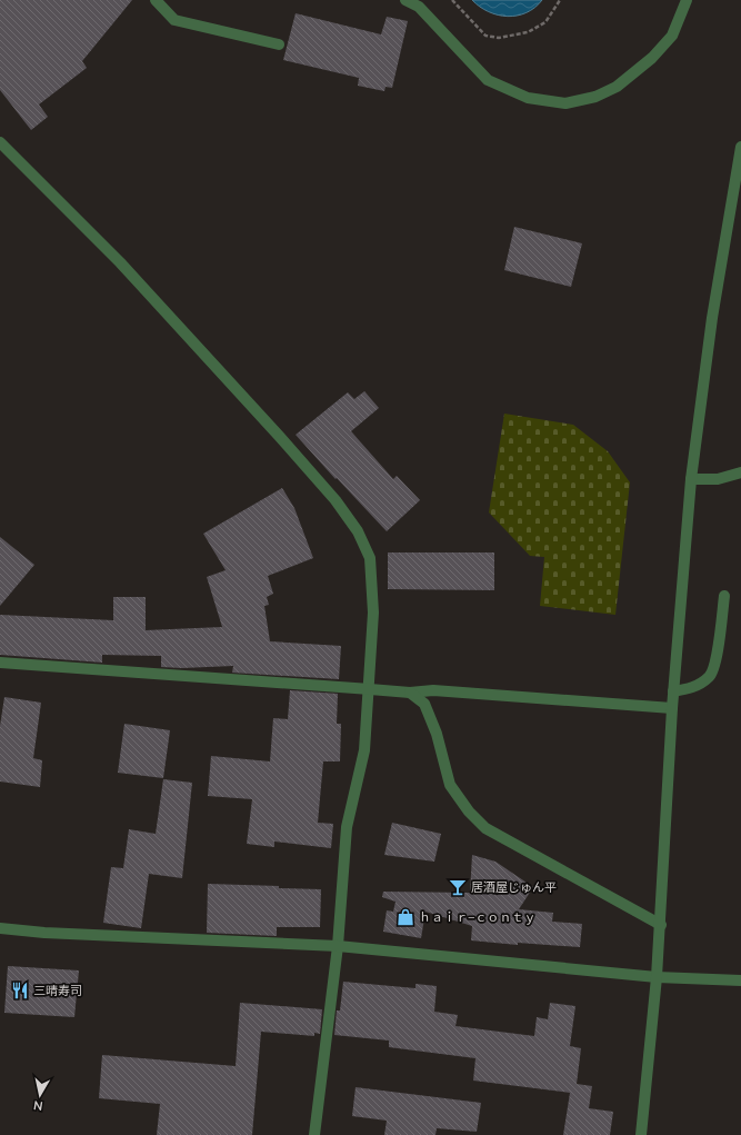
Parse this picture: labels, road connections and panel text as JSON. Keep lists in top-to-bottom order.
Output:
{
  "places": {
    "bar": ["居酒屋じゅん平"],
    "shop": ["ｈａｉｒ−ｃｏｎｔｙ"],
    "restaurant": ["三晴寿司"]
  },
  "north": "bottom"
}
